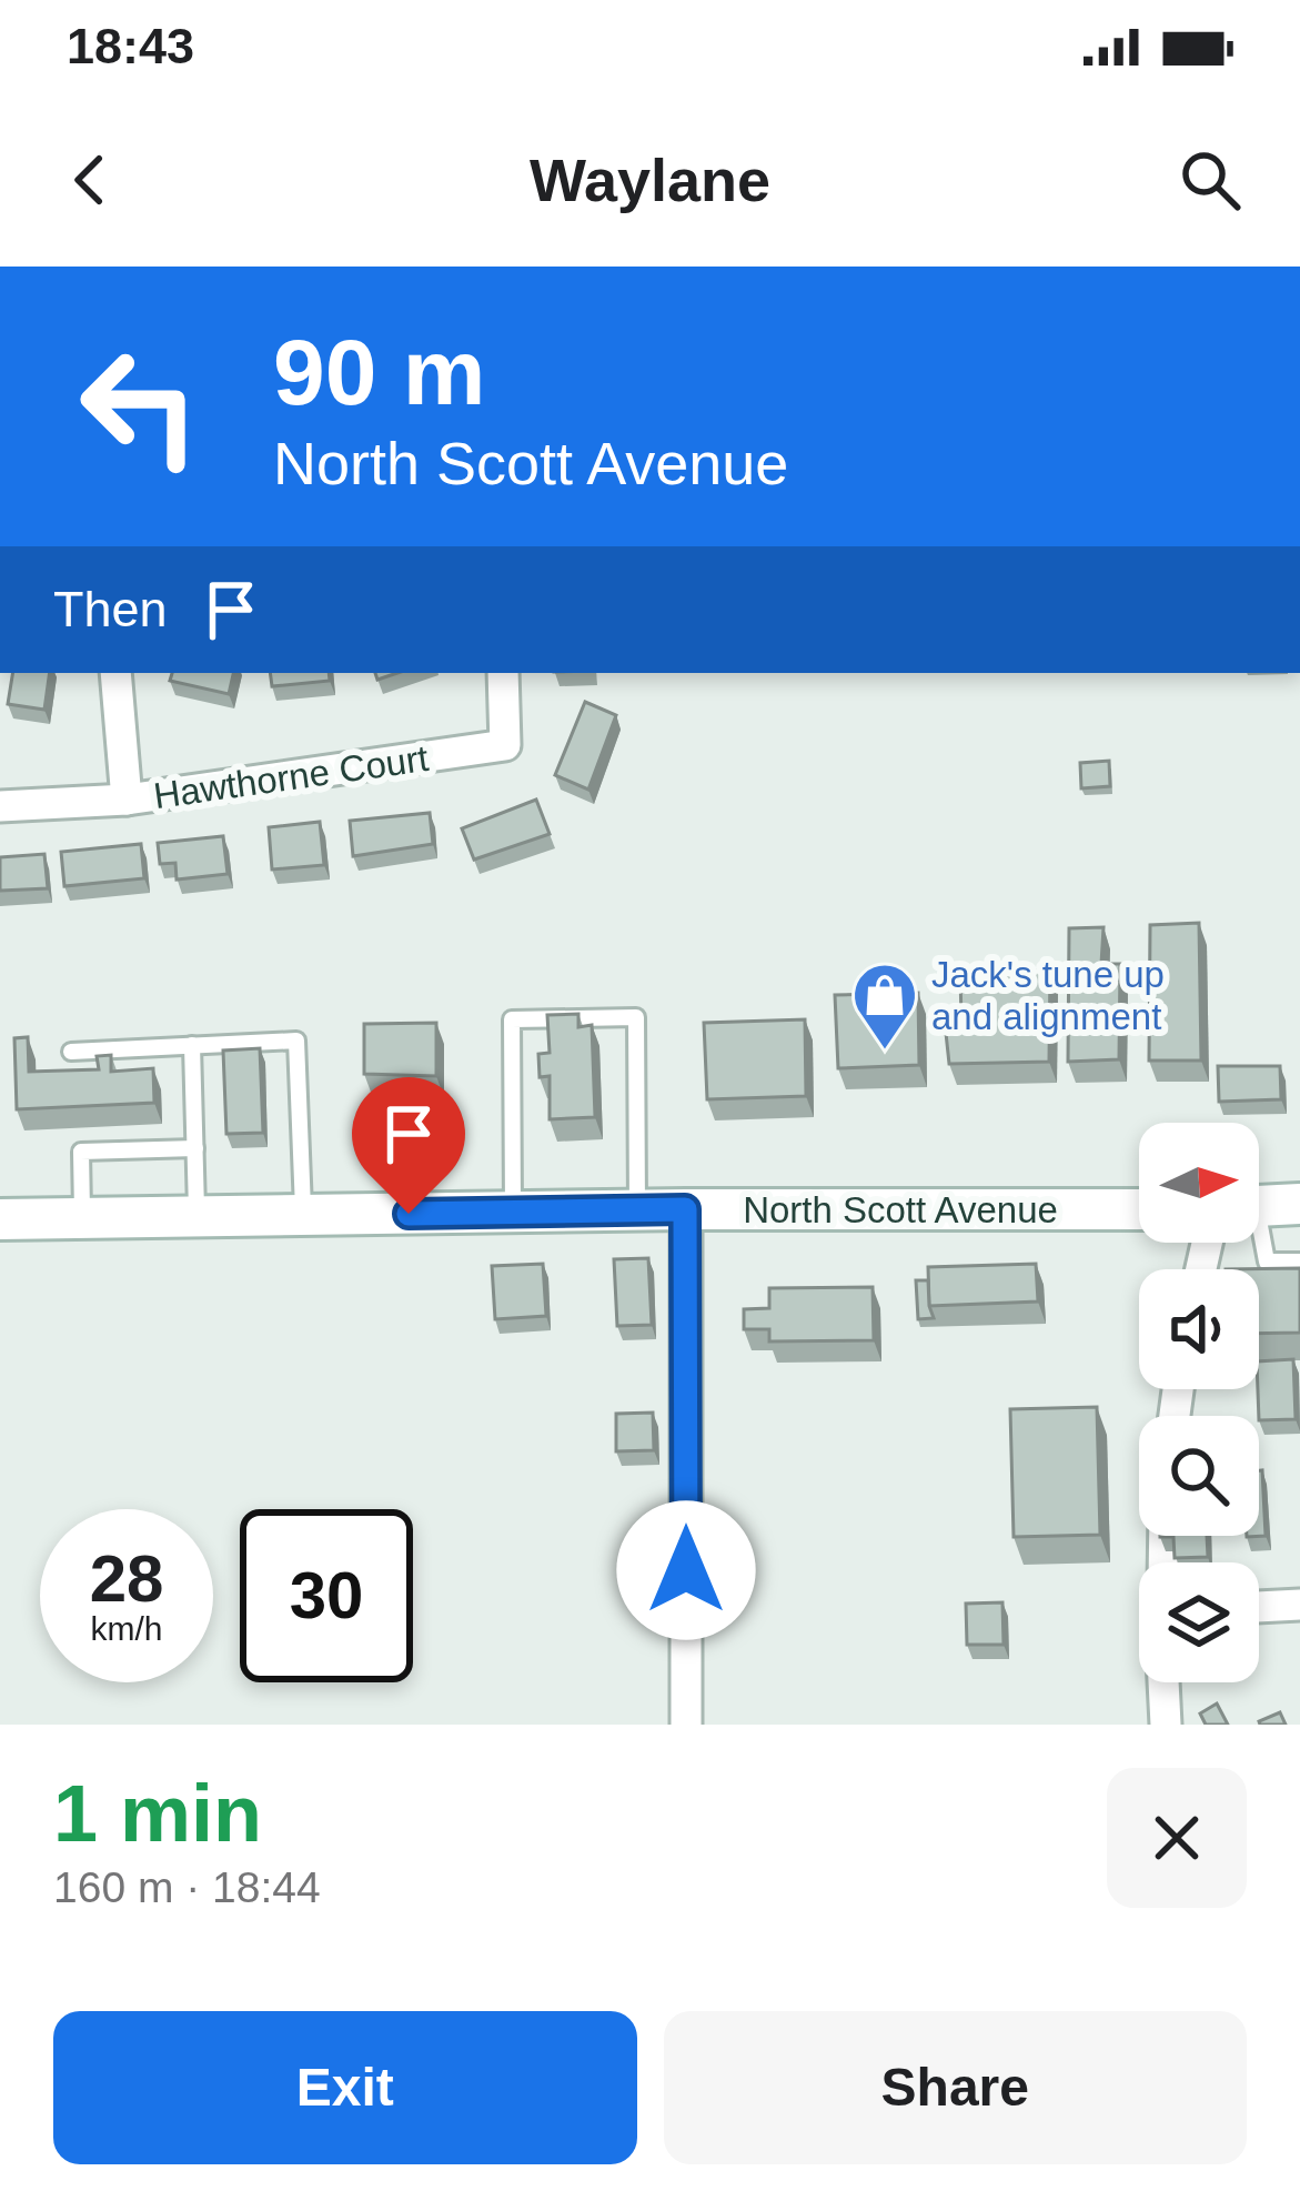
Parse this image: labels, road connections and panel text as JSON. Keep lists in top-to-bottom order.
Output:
{
  "streets": {
    "main road": ["North Scott Avenue"],
    "street": ["Hawthorne Court"]
  },
  "places": {
    "shop": ["Jack's tune up and alignment"]
  },
  "north": "right",
  "page": {
    "status": "18:43",
    "header": "Waylane",
    "turn": ["90 m", "North Scott Avenue"],
    "then": "Then",
    "speed": "28 km/h",
    "limit": "30",
    "heading": ["1 min", "160 m · 18:44"],
    "buttons": ["Exit", "Share"]
  }
}
